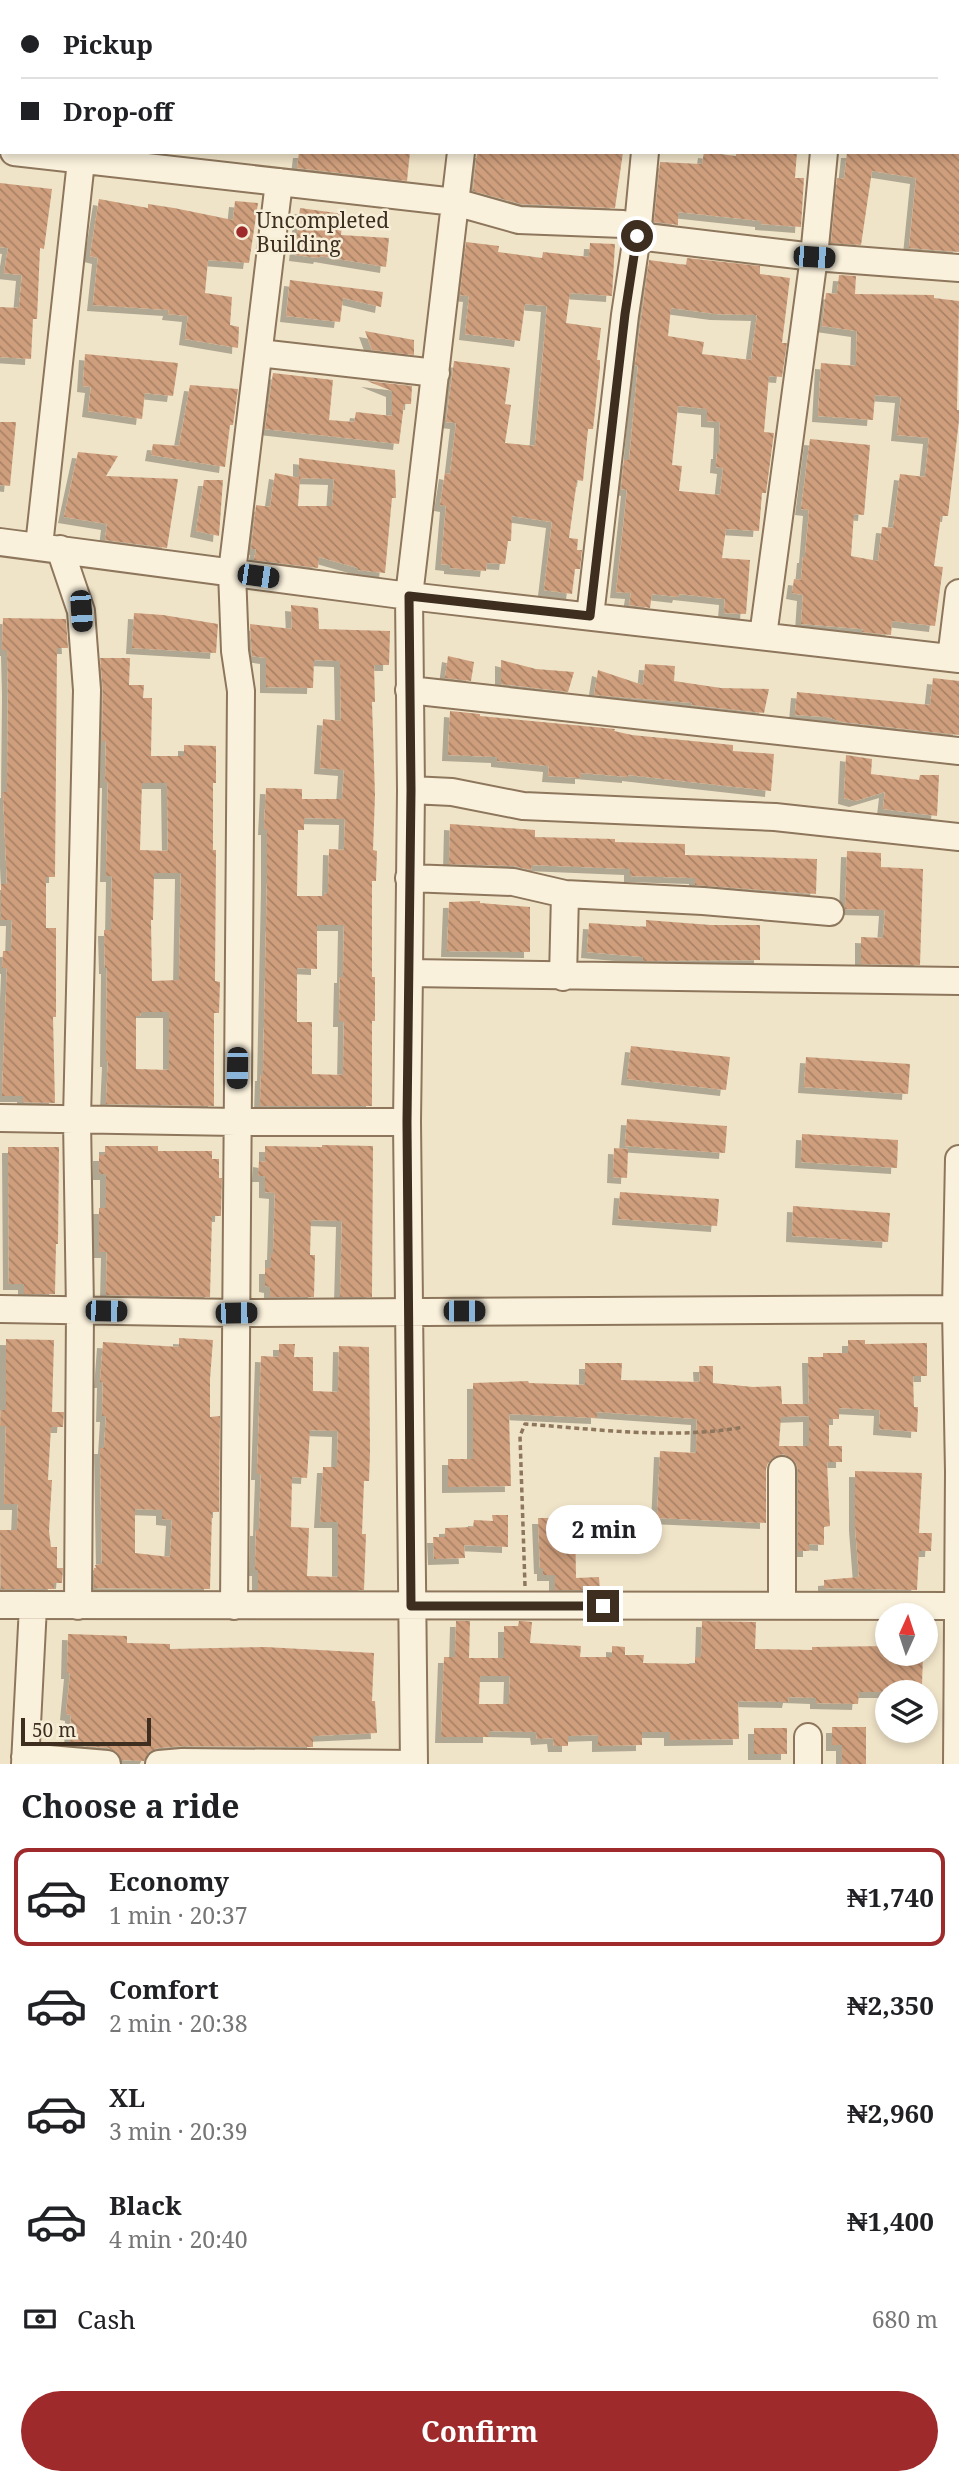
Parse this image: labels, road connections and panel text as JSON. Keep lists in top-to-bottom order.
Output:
{
  "places": ["Uncompleted Building"],
  "scale_bar": "50 m",
  "north": "top",
  "page": {
    "banner": ["Pickup", "Drop-off"],
    "bubble": "2 min",
    "scale": "50 m",
    "heading": "Choose a ride",
    "list": [
      {
        "name": "Economy",
        "note": "1 min · 20:37",
        "value": "₦1,740"
      },
      {
        "name": "Comfort",
        "note": "2 min · 20:38",
        "value": "₦2,350"
      },
      {
        "name": "XL",
        "note": "3 min · 20:39",
        "value": "₦2,960"
      },
      {
        "name": "Black",
        "note": "4 min · 20:40",
        "value": "₦1,400"
      }
    ],
    "pay": ["Cash", "680 m"],
    "buttons": "Confirm"
  }
}
